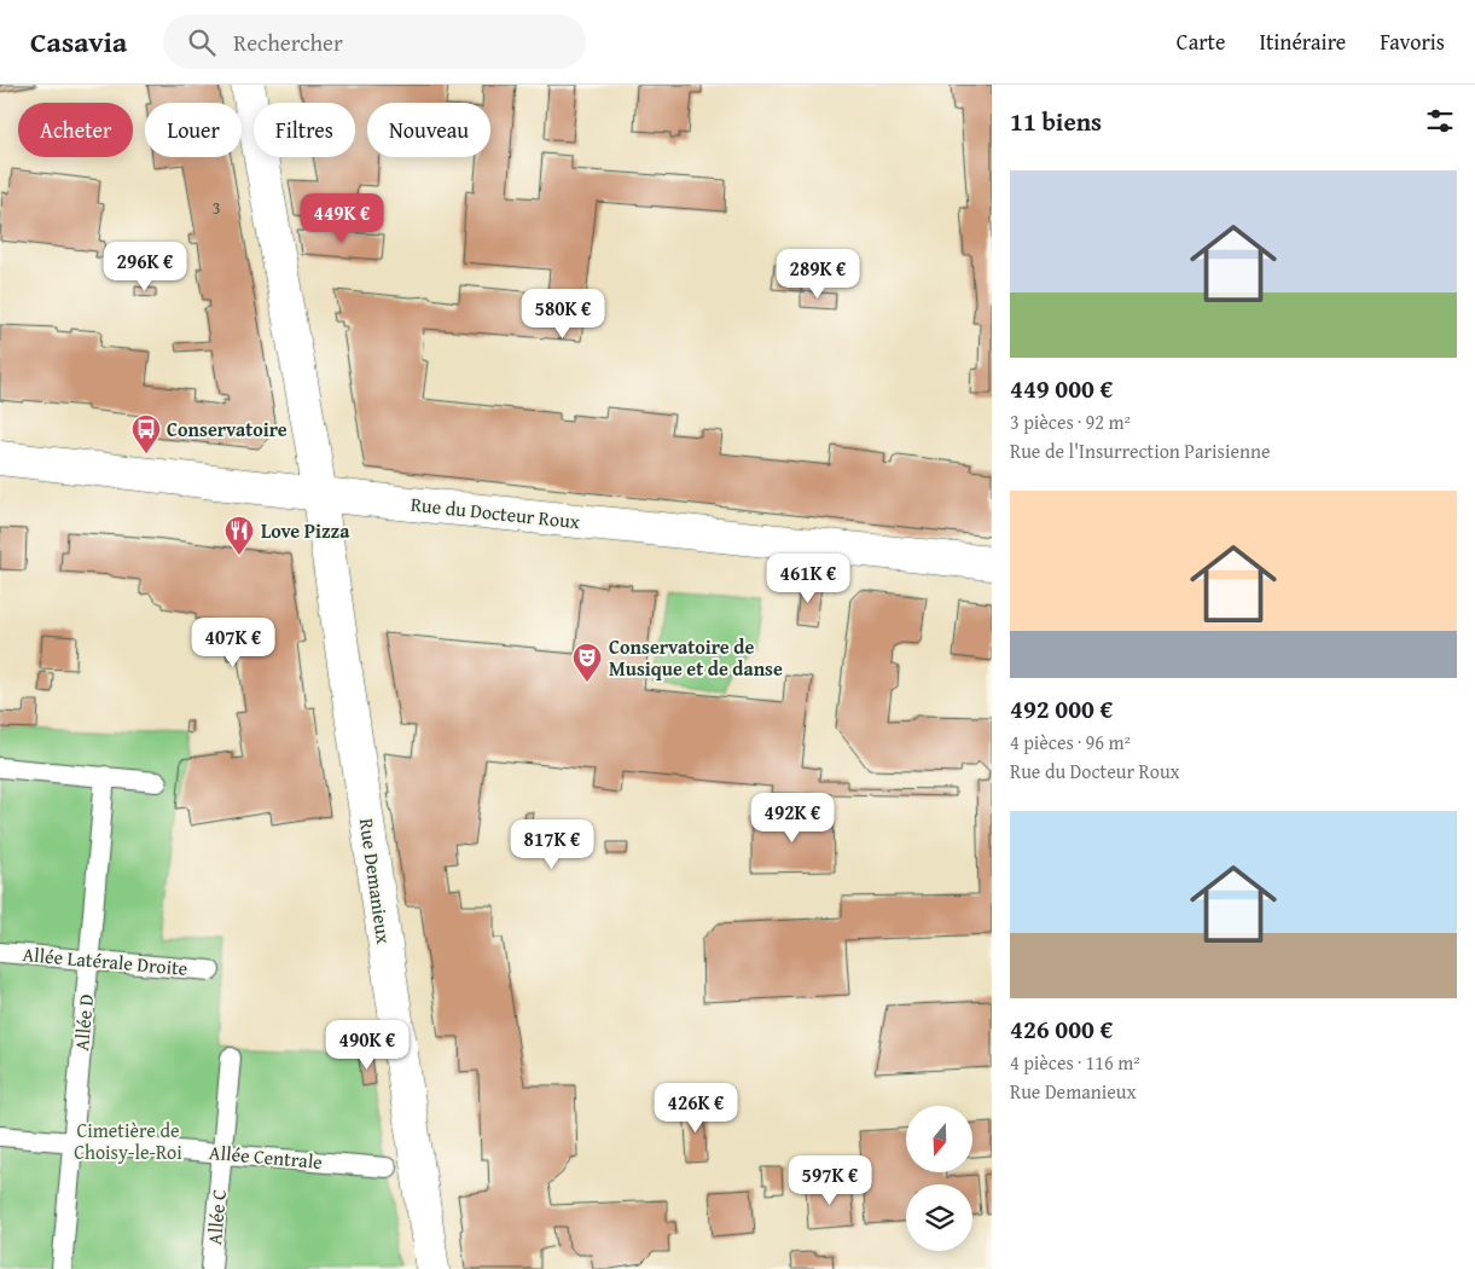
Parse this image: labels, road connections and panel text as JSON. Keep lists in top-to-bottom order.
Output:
{
  "streets": {
    "street": ["Rue du Docteur Roux", "Rue Demanieux"],
    "lane": [
      "Allée Latérale Droite",
      "Allée D",
      "Allée Centrale",
      "Allée C"
    ]
  },
  "crossings": [
    ["Rue du Docteur Roux", "Rue Demanieux"],
    ["Allée Latérale Droite", "Allée D"],
    ["Allée D", "Allée Centrale"],
    ["Allée Centrale", "Allée C"]
  ],
  "parks": ["Cimetière de Choisy-le-Roi"],
  "places": {
    "bus stop": ["Conservatoire"],
    "restaurant": ["Love Pizza"],
    "theatre": ["Conservatoire de Musique et de danse"]
  },
  "house_numbers": ["3"],
  "north": "bottom",
  "page": {
    "header": "Casavia",
    "search": "Rechercher",
    "nav": ["Carte", "Itinéraire", "Favoris"],
    "heading": "11 biens",
    "chip": [
      "Acheter",
      "Louer",
      "Filtres",
      "Nouveau"
    ],
    "list": [
      {
        "name": "449 000 €",
        "note": "3 pièces · 92 m² · Rue de l'Insurrection Parisienne"
      },
      {
        "name": "492 000 €",
        "note": "4 pièces · 96 m² · Rue du Docteur Roux"
      },
      {
        "name": "426 000 €",
        "note": "4 pièces · 116 m² · Rue Demanieux"
      }
    ],
    "price": [
      "449K €",
      "296K €",
      "289K €",
      "580K €",
      "461K €",
      "407K €",
      "492K €",
      "817K €",
      "490K €",
      "426K €",
      "597K €"
    ]
  }
}
